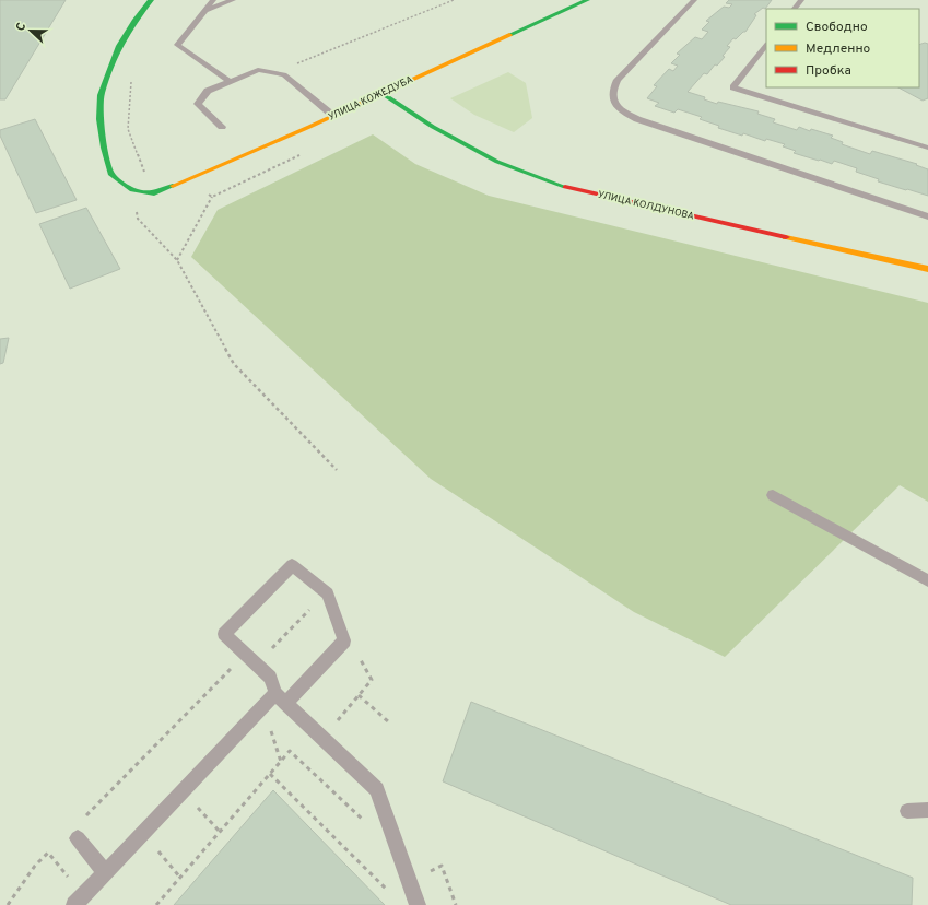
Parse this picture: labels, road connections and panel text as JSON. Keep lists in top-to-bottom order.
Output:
{
  "streets": {
    "street": ["УЛИЦА КОЖЕДУБА", "УЛИЦА КОЛДУНОВА"]
  },
  "crossings": [
    ["УЛИЦА КОЖЕДУБА", "УЛИЦА КОЛДУНОВА"]
  ],
  "legend": ["Свободно", "Медленно", "Пробка"],
  "north": "left"
}
